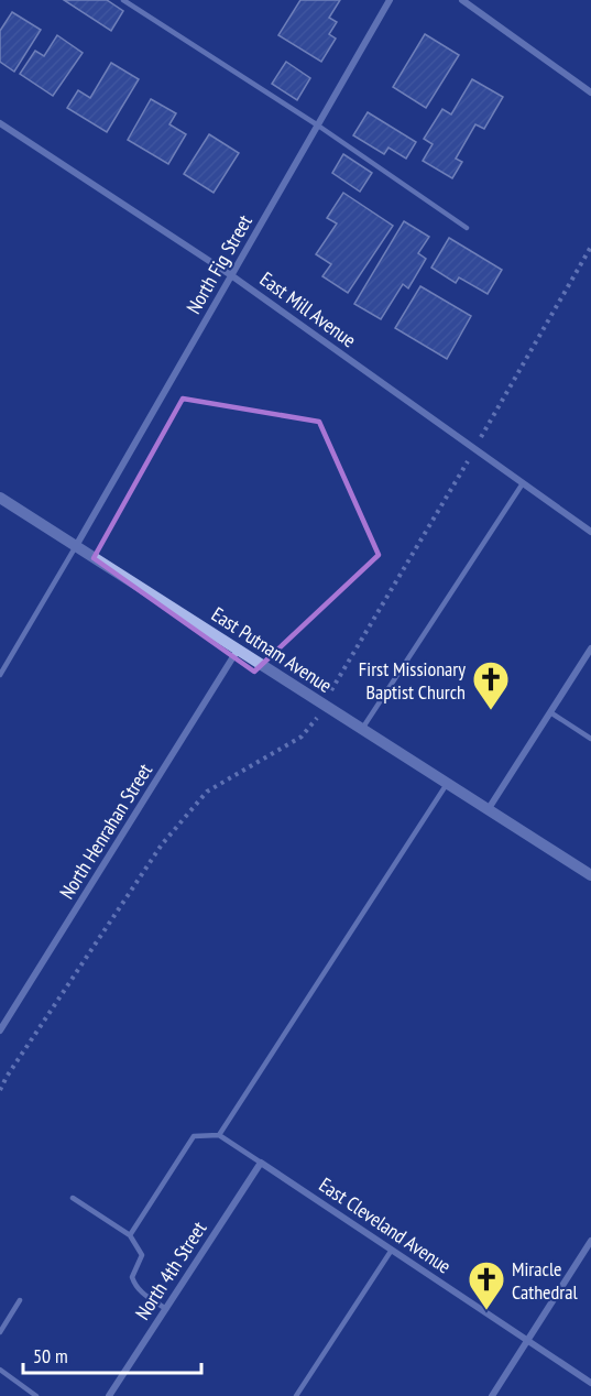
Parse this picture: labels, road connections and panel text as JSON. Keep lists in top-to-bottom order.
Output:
{
  "streets": {
    "street": [
      "North Fig Street",
      "East Mill Avenue",
      "East Putnam Avenue",
      "North Henrahan Street",
      "East Cleveland Avenue",
      "North 4th Street"
    ]
  },
  "crossings": [
    ["North Fig Street", "East Mill Avenue"],
    ["North Fig Street", "East Putnam Avenue"],
    ["East Putnam Avenue", "North Henrahan Street"],
    ["East Cleveland Avenue", "North 4th Street"]
  ],
  "places": {
    "church": ["First Missionary Baptist Church", "Miracle Cathedral"]
  },
  "scale_bar": "50 m"
}
